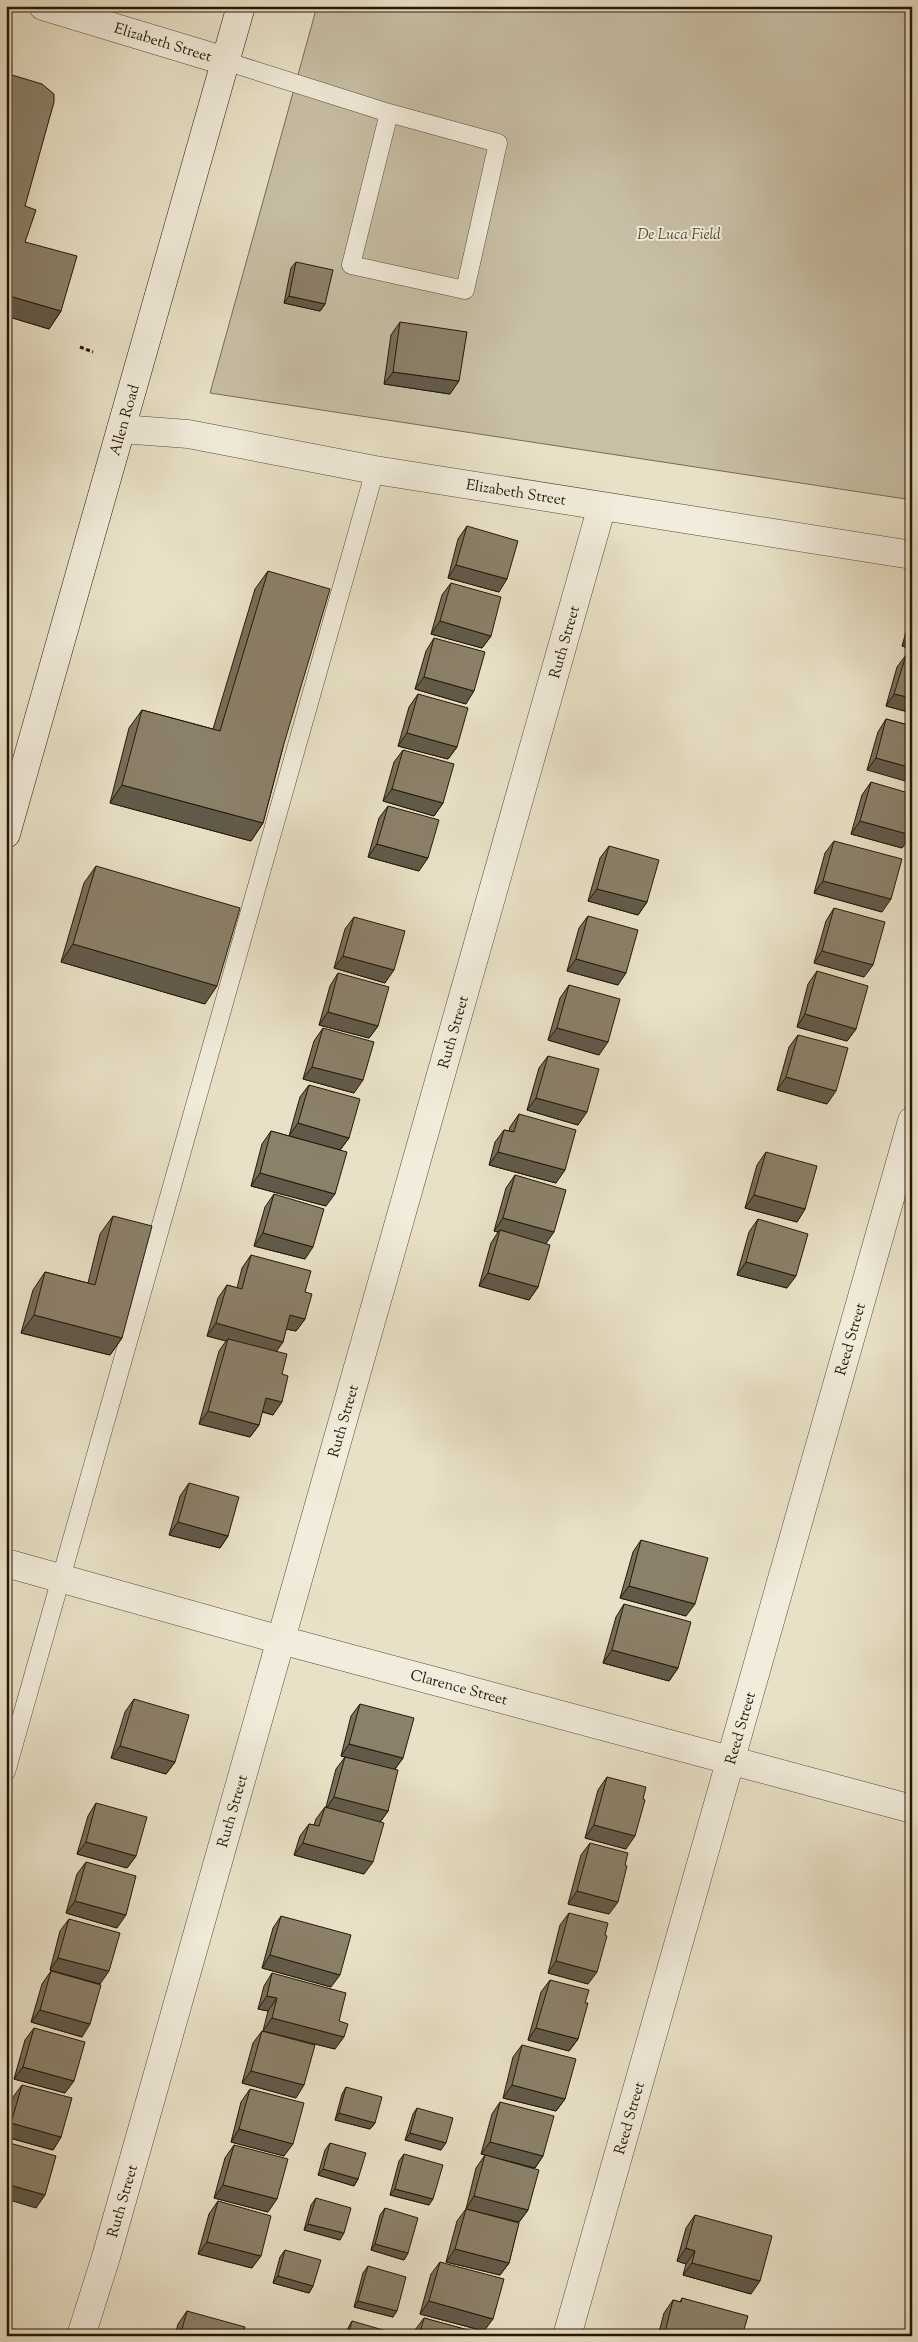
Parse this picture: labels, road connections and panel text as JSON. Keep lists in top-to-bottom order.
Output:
{
  "streets": {
    "street": [
      "Elizabeth Street",
      "Allen Road",
      "Ruth Street",
      "Reed Street",
      "Clarence Street"
    ]
  },
  "crossings": [
    ["Elizabeth Street", "Allen Road"],
    ["Elizabeth Street", "Ruth Street"],
    ["Ruth Street", "Clarence Street"],
    ["Reed Street", "Clarence Street"]
  ],
  "parks": ["De Luca Field"]
}
